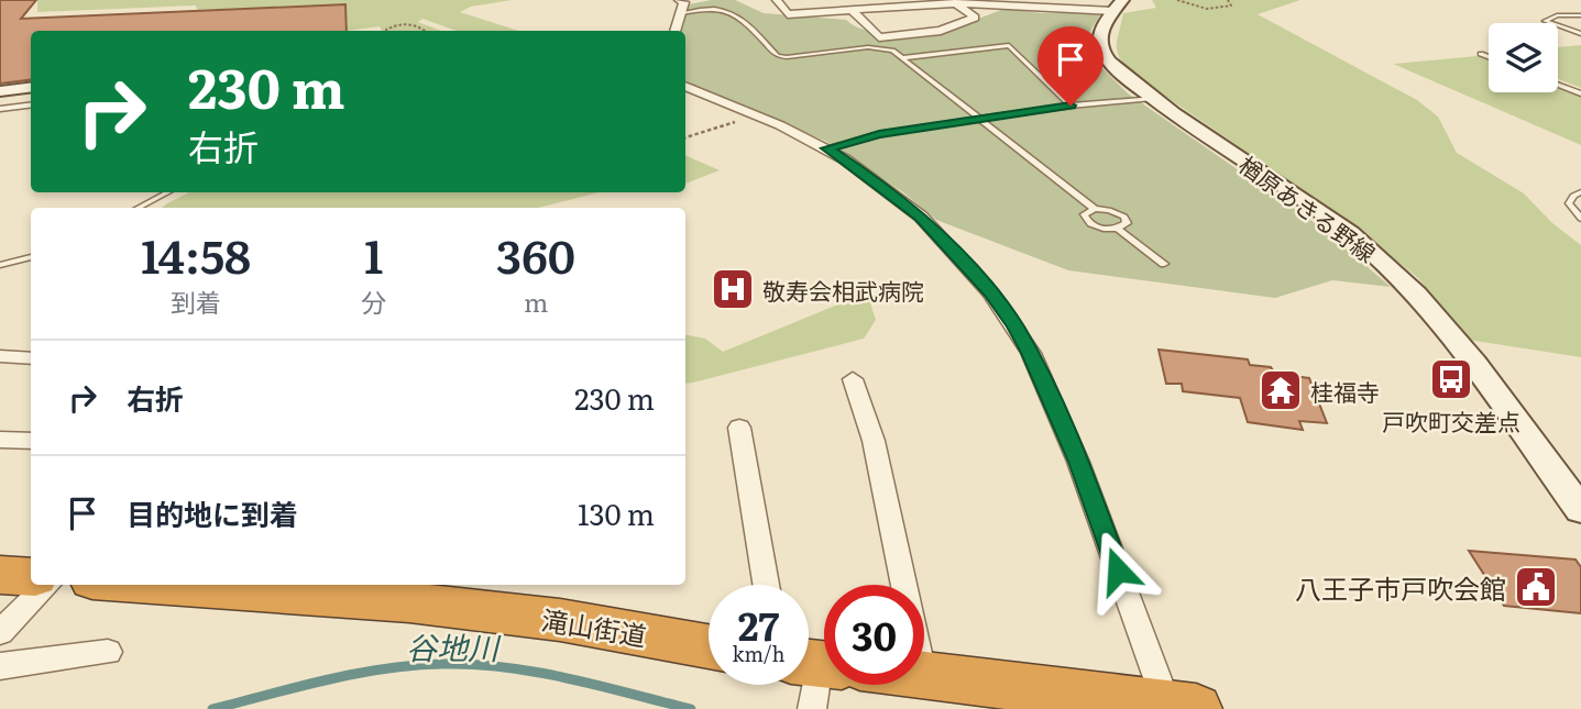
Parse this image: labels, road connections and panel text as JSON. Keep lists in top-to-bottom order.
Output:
{
  "streets": {
    "highway": ["滝山街道"],
    "main road": ["楢原あきる野線"]
  },
  "water": ["谷地川"],
  "places": {
    "hospital": ["敬寿会相武病院"],
    "bus stop": ["戸吹町交差点"],
    "temple": ["桂福寺"],
    "public building": ["八王子市戸吹会館"]
  },
  "page": {
    "turn": ["230 m", "右折"],
    "eta": [
      "14:58",
      "到着",
      "1",
      "分",
      "360",
      "m"
    ],
    "list": [
      {
        "name": "右折",
        "value": "230 m"
      },
      {
        "name": "目的地に到着",
        "value": "130 m"
      }
    ],
    "speed": "27 km/h",
    "limit": "30"
  }
}
